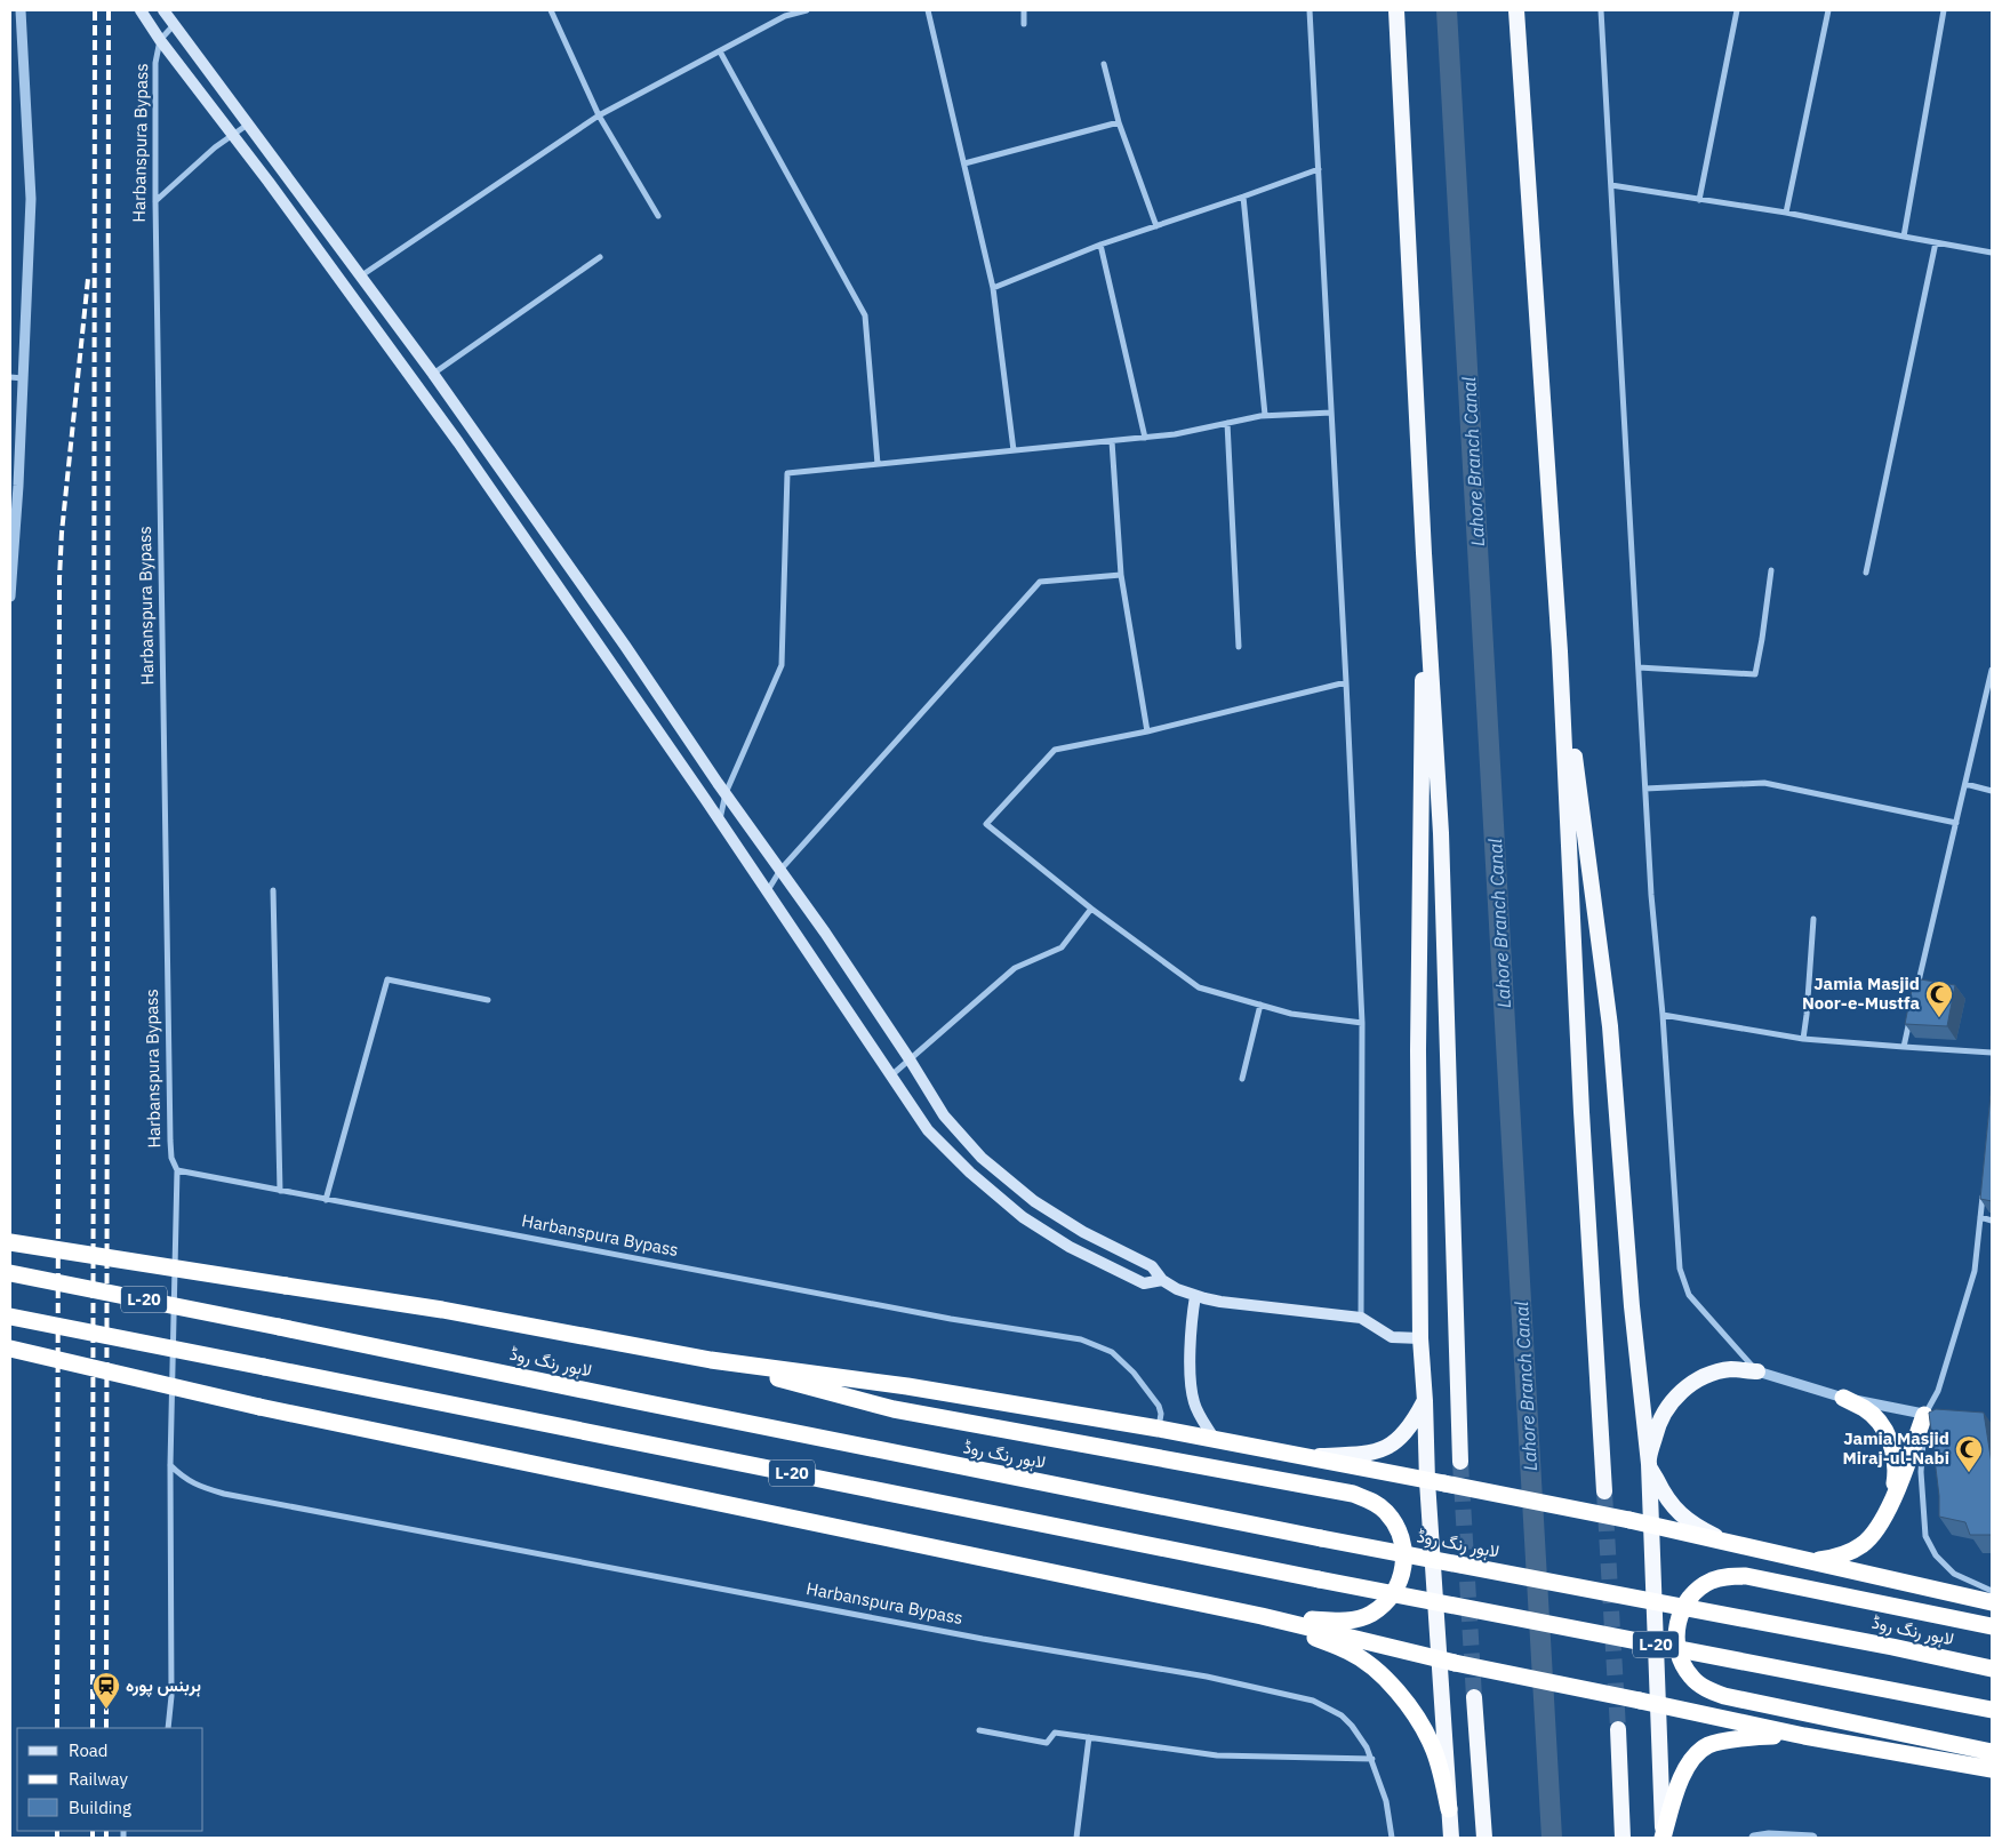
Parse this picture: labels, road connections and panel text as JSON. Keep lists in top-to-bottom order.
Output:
{
  "streets": {
    "highway": ["L-20", "لاہور رنگ روڈ"],
    "street": ["Harbanspura Bypass"]
  },
  "water": ["Lahore Branch Canal"],
  "places": {
    "mosque": ["Jamia Masjid Noor-e-Mustfa", "Jamia Masjid Miraj-ul-Nabi"],
    "station": ["ہربنس پورہ"]
  },
  "legend": ["Road", "Railway", "Building"]
}
